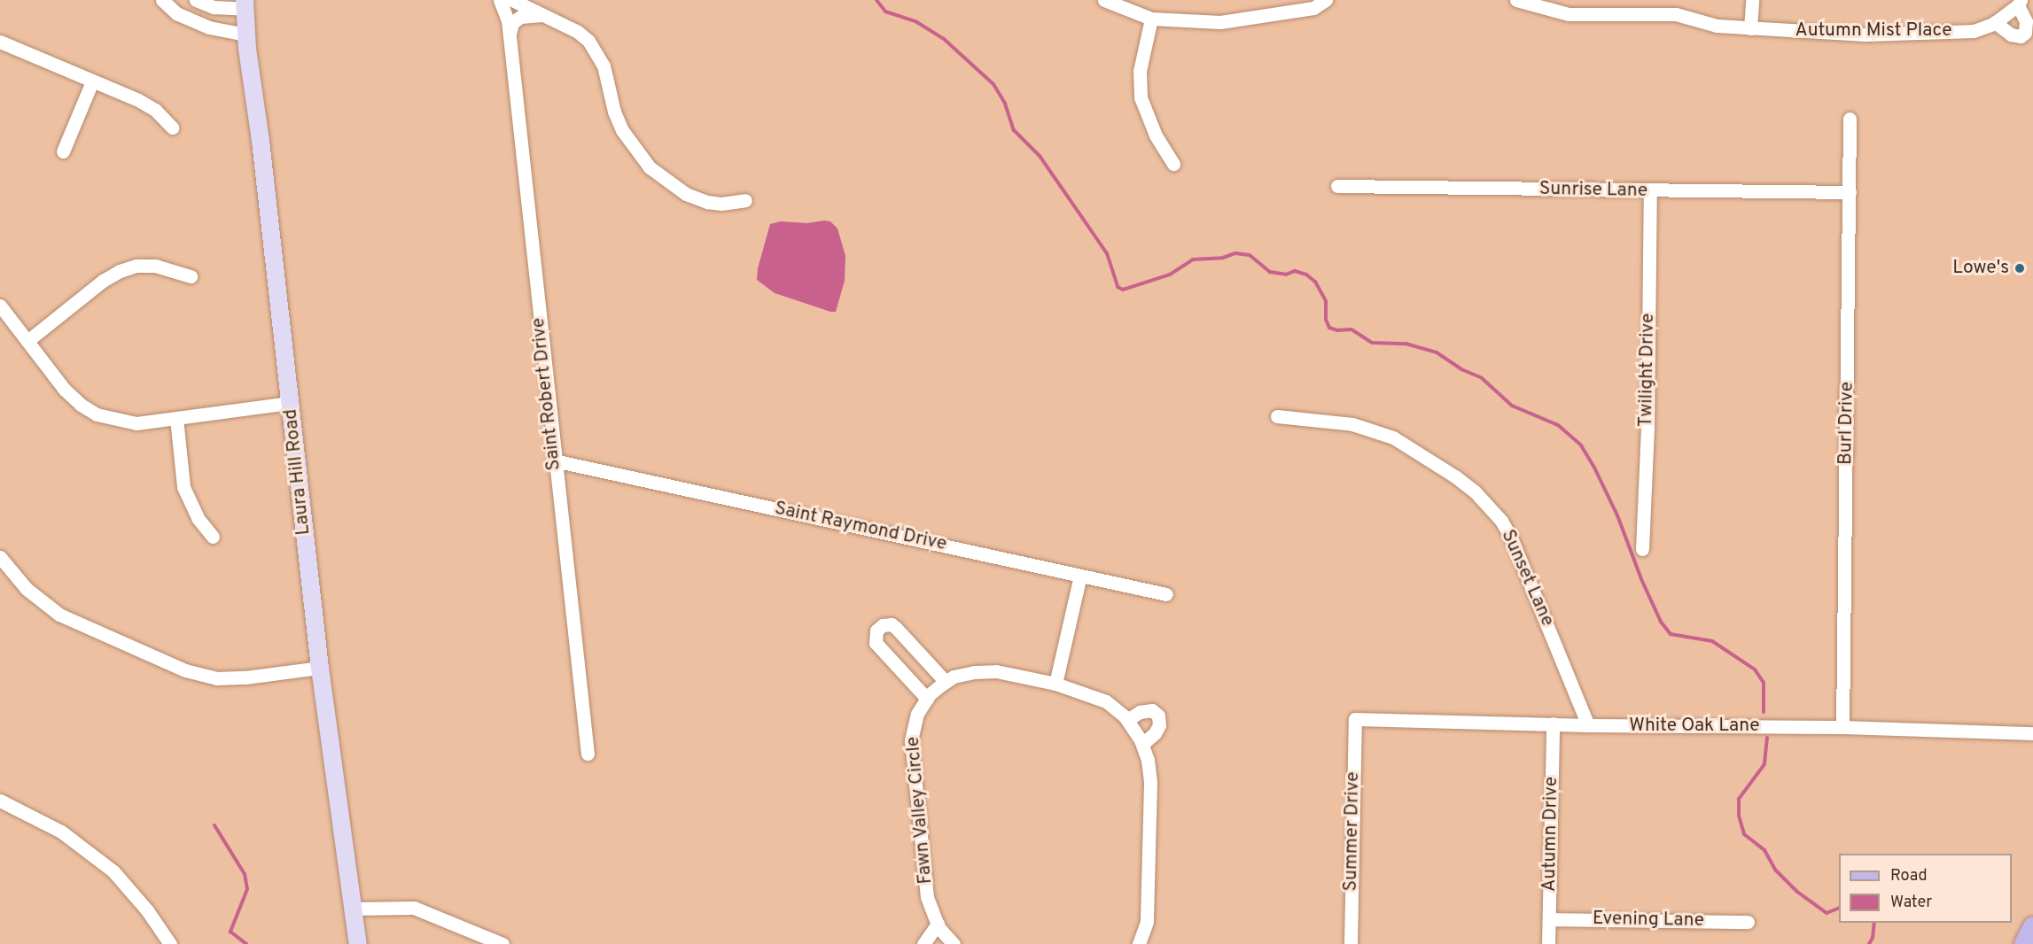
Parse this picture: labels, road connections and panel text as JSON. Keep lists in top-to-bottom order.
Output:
{
  "streets": {
    "main road": ["Laura Hill Road"],
    "street": [
      "Autumn Mist Place",
      "Sunrise Lane",
      "Twilight Drive",
      "Saint Robert Drive",
      "Burl Drive",
      "Saint Raymond Drive",
      "Sunset Lane",
      "White Oak Lane",
      "Fawn Valley Circle",
      "Summer Drive",
      "Autumn Drive",
      "Evening Lane"
    ]
  },
  "crossings": [
    ["Sunrise Lane", "Twilight Drive"],
    ["Sunrise Lane", "Burl Drive"],
    ["Saint Robert Drive", "Saint Raymond Drive"],
    ["Burl Drive", "White Oak Lane"],
    ["Sunset Lane", "White Oak Lane"],
    ["White Oak Lane", "Summer Drive"],
    ["White Oak Lane", "Autumn Drive"],
    ["Autumn Drive", "Evening Lane"]
  ],
  "places": ["Lowe's"],
  "legend": ["Road", "Water"]
}
